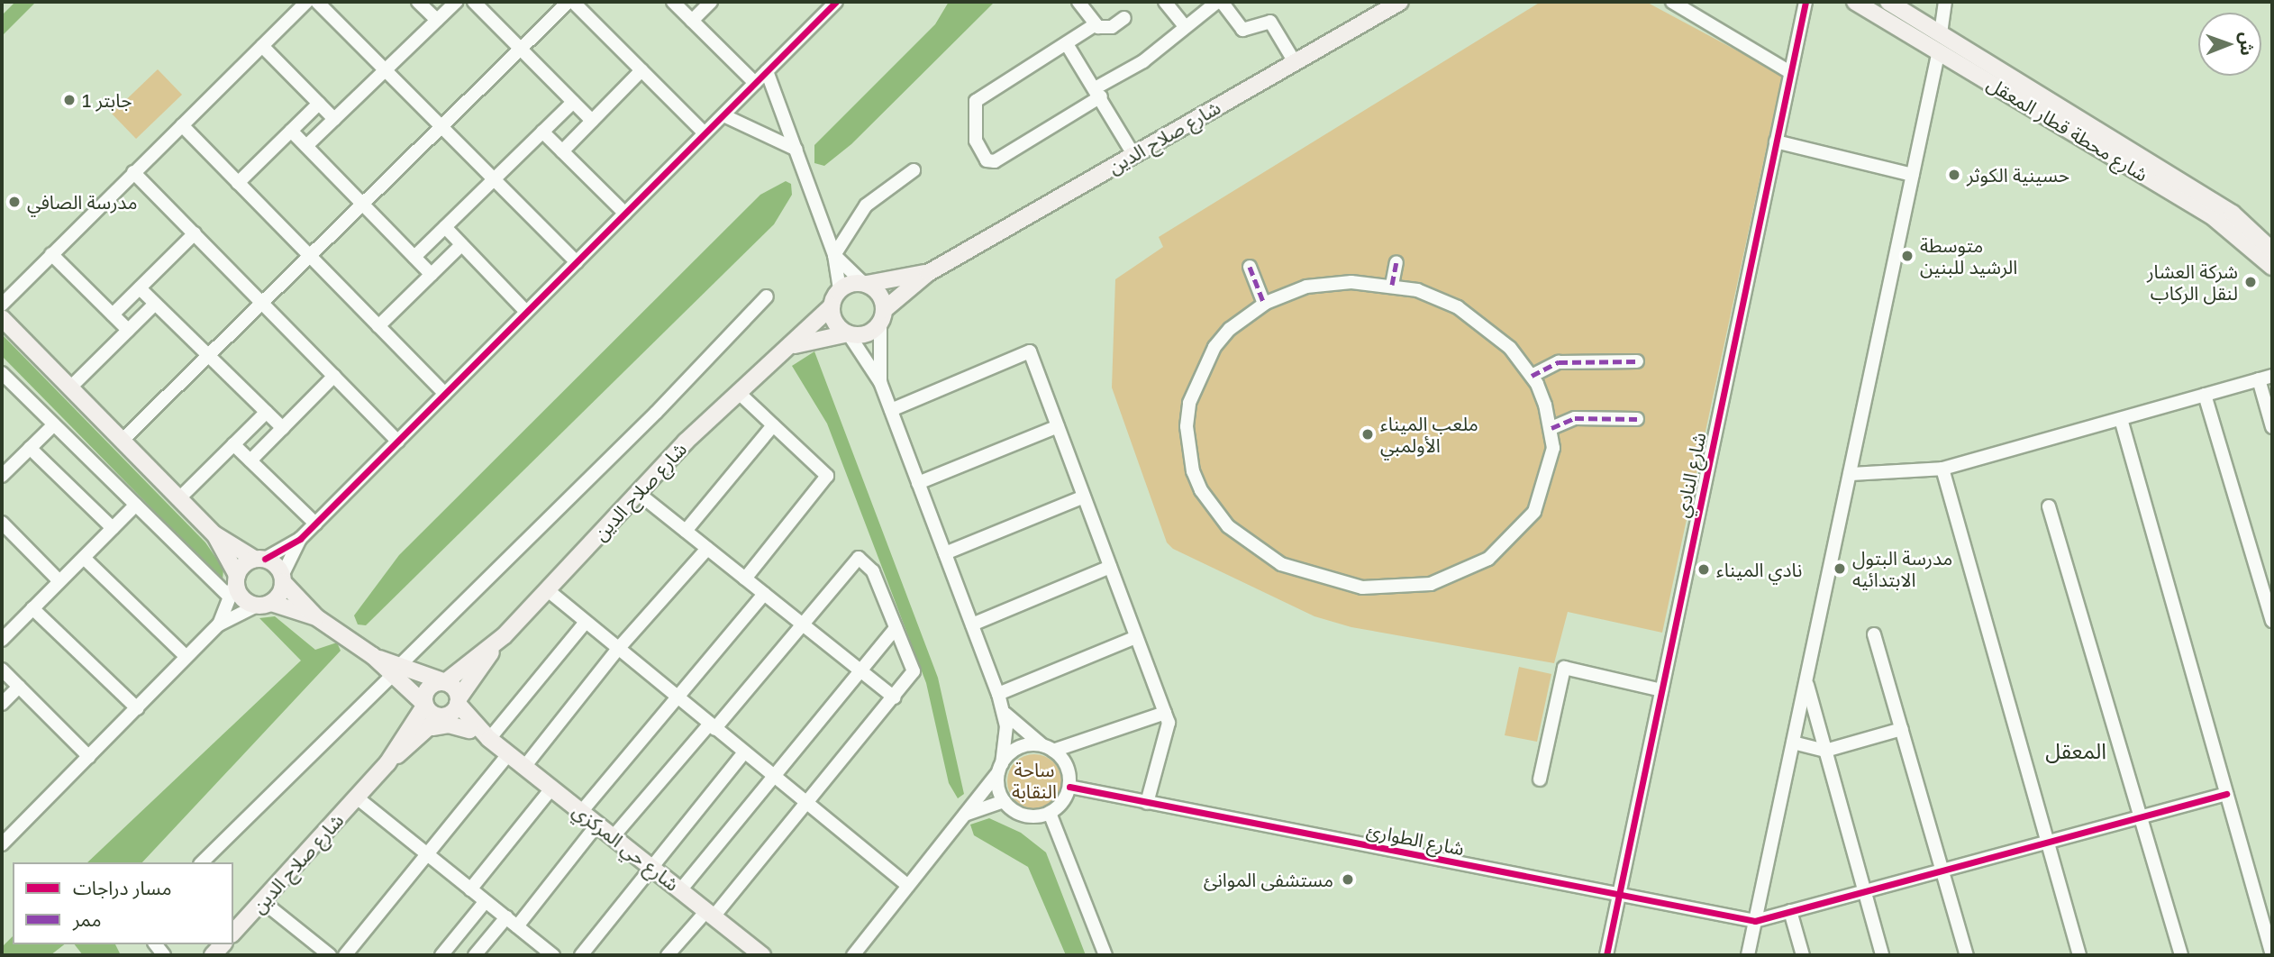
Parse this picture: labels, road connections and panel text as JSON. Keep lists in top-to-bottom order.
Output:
{
  "streets": {
    "main road": ["شارع محطة قطار المعقل", "شارع صلاح الدين", "شارع حي المركزي"],
    "street": ["شارع النادي", "شارع الطوارئ"]
  },
  "crossings": [
    ["شارع صلاح الدين", "شارع حي المركزي"],
    ["شارع النادي", "شارع الطوارئ"]
  ],
  "districts": ["المعقل"],
  "parks": ["ساحة النقابة"],
  "places": [
    "جابتر 1",
    "حسينية الكوثر",
    "مدرسة الصافي",
    "متوسطة الرشيد للبنين",
    "شركة العشار لنقل الركاب",
    "ملعب الميناء الأولمبي",
    "مدرسة البتول الابتدائيه",
    "نادي الميناء",
    "مستشفى الموانئ"
  ],
  "legend": ["مسار دراجات", "ممر"],
  "north": "right"
}
